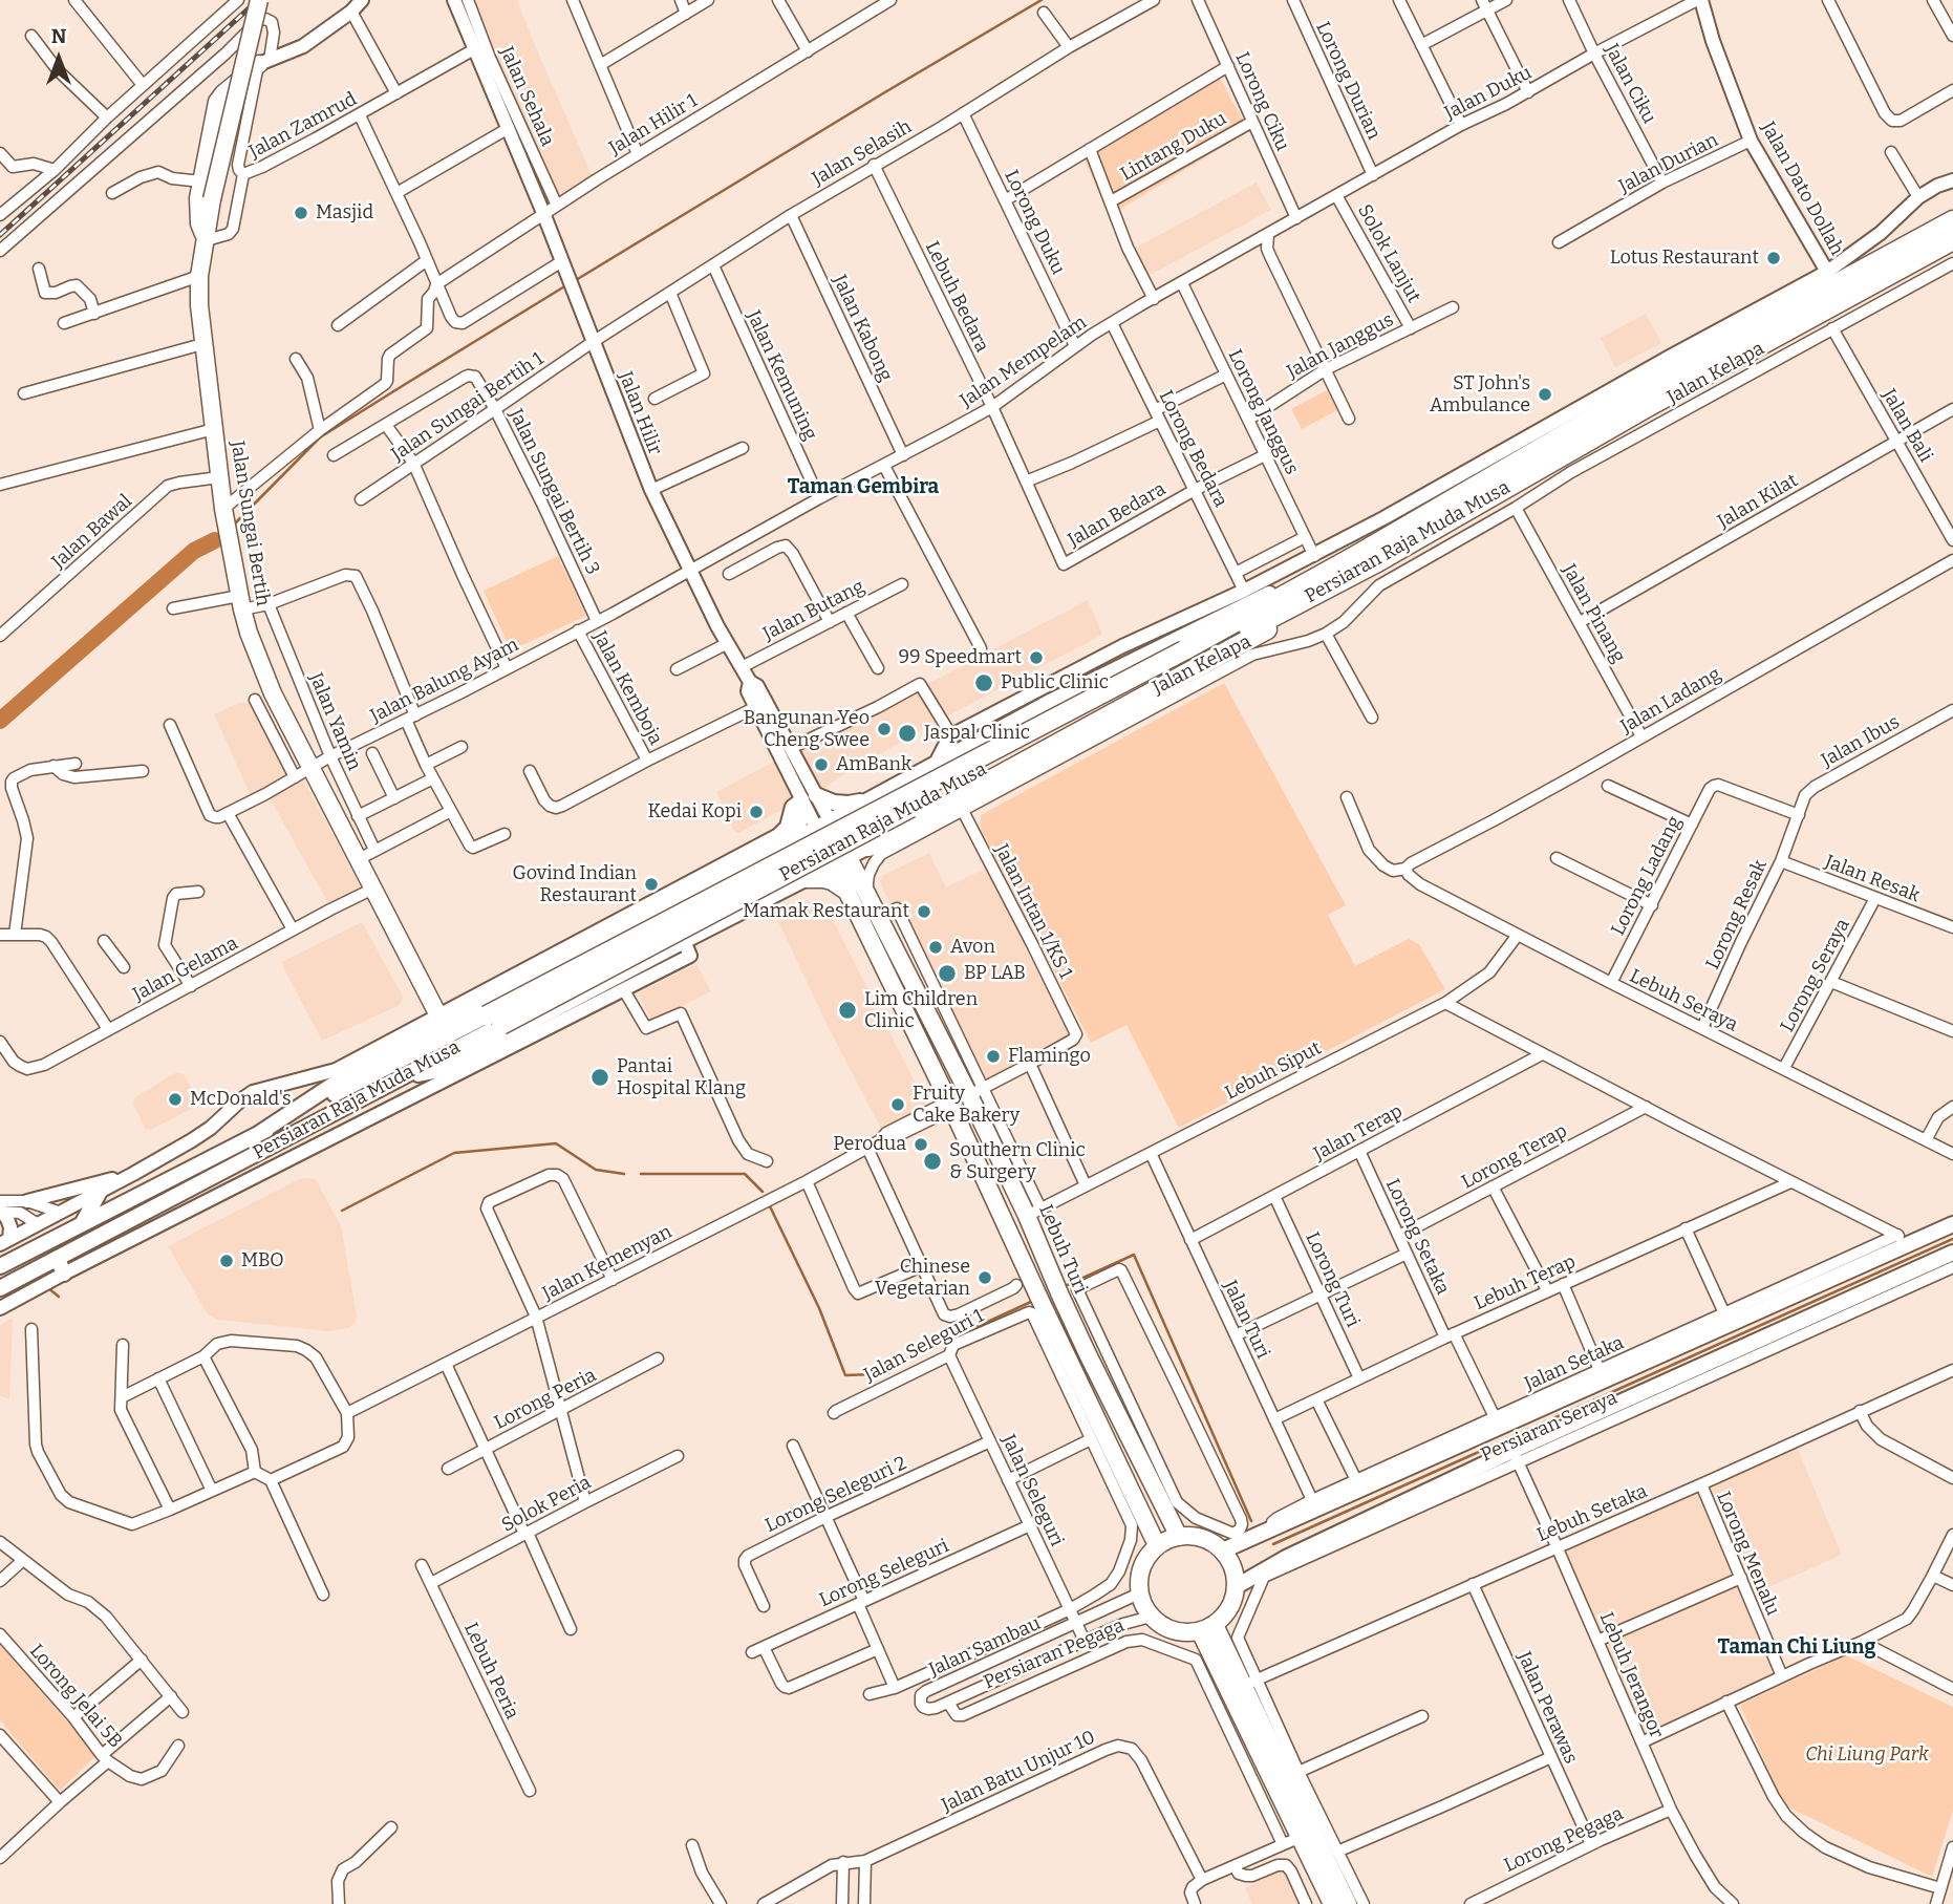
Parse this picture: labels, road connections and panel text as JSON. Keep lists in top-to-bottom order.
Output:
{
  "streets": {
    "highway": ["Persiaran Raja Muda Musa"],
    "main road": ["Jalan Sungai Bertih", "Lebuh Turi", "Persiaran Seraya"],
    "street": [
      "Lorong Durian",
      "Jalan Ciku",
      "Jalan Duku",
      "Jalan Sehala",
      "Lorong Ciku",
      "Jalan Hilir 1",
      "Jalan Zamrud",
      "Lintang Duku",
      "Jalan Selasih",
      "Jalan Durian",
      "Jalan Dato Dollah",
      "Lorong Duku",
      "Solok Lanjut",
      "Lebuh Bedara",
      "Jalan Kabong",
      "Jalan Janggus",
      "Jalan Mempelam",
      "Jalan Kelapa",
      "Jalan Kemuning",
      "Jalan Sungai Bertih 1",
      "Lorong Janggus",
      "Jalan Hilir",
      "Jalan Bali",
      "Lorong Bedara",
      "Jalan Sungai Bertih 3",
      "Jalan Kilat",
      "Jalan Bedara",
      "Jalan Bawal",
      "Jalan Butang",
      "Jalan Pinang",
      "Jalan Balung Ayam",
      "Jalan Kemboja",
      "Jalan Ladang",
      "Jalan Yamin",
      "Jalan Ibus",
      "Lorong Ladang",
      "Jalan Resak",
      "Jalan Intan 1/KS 1",
      "Lorong Resak",
      "Jalan Gelama",
      "Lorong Seraya",
      "Lebuh Seraya",
      "Lebuh Siput",
      "Jalan Terap",
      "Lorong Terap",
      "Lorong Setaka",
      "Jalan Kemenyan",
      "Lorong Turi",
      "Lebuh Terap",
      "Jalan Turi",
      "Jalan Seleguri 1",
      "Jalan Setaka",
      "Lorong Peria",
      "Jalan Seleguri",
      "Lorong Seleguri 2",
      "Solok Peria",
      "Lebuh Setaka",
      "Lorong Menalu",
      "Lorong Seleguri",
      "Jalan Sambau",
      "Persiaran Pegaga",
      "Lebuh Peria",
      "Lebuh Jerangor",
      "Lorong Jelai 5B",
      "Jalan Perawas",
      "Jalan Batu Unjur 10",
      "Lorong Pegaga"
    ]
  },
  "crossings": [
    ["Lorong Durian", "Jalan Duku"],
    ["Jalan Ciku", "Jalan Duku"],
    ["Jalan Ciku", "Jalan Durian"],
    ["Jalan Duku", "Lorong Ciku"],
    ["Jalan Duku", "Jalan Dato Dollah"],
    ["Jalan Duku", "Solok Lanjut"],
    ["Jalan Duku", "Jalan Mempelam"],
    ["Jalan Sehala", "Jalan Hilir 1"],
    ["Lorong Ciku", "Lintang Duku"],
    ["Lorong Ciku", "Jalan Mempelam"],
    ["Jalan Hilir 1", "Jalan Hilir"],
    ["Jalan Zamrud", "Jalan Hilir"],
    ["Lintang Duku", "Jalan Mempelam"],
    ["Jalan Selasih", "Lorong Duku"],
    ["Jalan Selasih", "Lebuh Bedara"],
    ["Jalan Selasih", "Jalan Kabong"],
    ["Jalan Selasih", "Jalan Kemuning"],
    ["Jalan Selasih", "Jalan Sungai Bertih 1"],
    ["Jalan Selasih", "Jalan Hilir"],
    ["Jalan Durian", "Jalan Dato Dollah"],
    ["Lorong Duku", "Jalan Mempelam"],
    ["Solok Lanjut", "Jalan Janggus"],
    ["Lebuh Bedara", "Jalan Mempelam"],
    ["Lebuh Bedara", "Jalan Bedara"],
    ["Jalan Kabong", "Jalan Mempelam"],
    ["Jalan Janggus", "Lorong Janggus"],
    ["Jalan Mempelam", "Jalan Kemuning"],
    ["Jalan Mempelam", "Lorong Janggus"],
    ["Jalan Mempelam", "Jalan Hilir"],
    ["Jalan Mempelam", "Lorong Bedara"],
    ["Jalan Mempelam", "Jalan Balung Ayam"],
    ["Jalan Kelapa", "Jalan Bali"],
    ["Jalan Kelapa", "Jalan Pinang"],
    ["Jalan Kelapa", "Jalan Intan 1/KS 1"],
    ["Jalan Kelapa", "Lebuh Turi"],
    ["Jalan Sungai Bertih 1", "Jalan Hilir"],
    ["Jalan Sungai Bertih 1", "Jalan Sungai Bertih 3"],
    ["Lorong Janggus", "Jalan Bedara"],
    ["Jalan Hilir", "Jalan Butang"],
    ["Jalan Hilir", "Jalan Balung Ayam"],
    ["Jalan Hilir", "Lebuh Turi"],
    ["Jalan Bali", "Jalan Kilat"],
    ["Lorong Bedara", "Jalan Bedara"],
    ["Jalan Sungai Bertih 3", "Jalan Balung Ayam"],
    ["Jalan Kilat", "Jalan Pinang"],
    ["Jalan Sungai Bertih", "Jalan Bawal"],
    ["Jalan Sungai Bertih", "Jalan Balung Ayam"],
    ["Jalan Sungai Bertih", "Jalan Gelama"],
    ["Jalan Pinang", "Jalan Ladang"],
    ["Jalan Balung Ayam", "Jalan Kemboja"],
    ["Jalan Balung Ayam", "Jalan Yamin"],
    ["Jalan Ladang", "Lebuh Seraya"],
    ["Jalan Ibus", "Lorong Ladang"],
    ["Jalan Ibus", "Lorong Resak"],
    ["Lorong Ladang", "Lorong Resak"],
    ["Lorong Ladang", "Lebuh Seraya"],
    ["Jalan Resak", "Lorong Resak"],
    ["Jalan Resak", "Lorong Seraya"],
    ["Lorong Resak", "Lebuh Seraya"],
    ["Lorong Seraya", "Lebuh Seraya"],
    ["Lebuh Seraya", "Lebuh Siput"],
    ["Lebuh Siput", "Lebuh Turi"],
    ["Lebuh Siput", "Jalan Turi"],
    ["Jalan Terap", "Lorong Setaka"],
    ["Jalan Terap", "Lorong Turi"],
    ["Jalan Terap", "Jalan Turi"],
    ["Lorong Terap", "Lorong Setaka"],
    ["Lorong Setaka", "Lebuh Terap"],
    ["Lorong Setaka", "Jalan Setaka"],
    ["Lebuh Turi", "Jalan Kemenyan"],
    ["Lebuh Turi", "Jalan Seleguri 1"],
    ["Lebuh Turi", "Persiaran Seraya"],
    ["Lebuh Turi", "Jalan Seleguri"],
    ["Lebuh Turi", "Jalan Sambau"],
    ["Lorong Turi", "Lebuh Terap"],
    ["Lebuh Terap", "Jalan Turi"],
    ["Jalan Turi", "Jalan Setaka"],
    ["Jalan Seleguri 1", "Jalan Seleguri"],
    ["Jalan Setaka", "Persiaran Seraya"],
    ["Persiaran Seraya", "Lebuh Setaka"],
    ["Persiaran Seraya", "Jalan Sambau"],
    ["Persiaran Seraya", "Lebuh Jerangor"],
    ["Jalan Seleguri", "Lorong Seleguri 2"],
    ["Jalan Seleguri", "Lorong Seleguri"],
    ["Jalan Seleguri", "Jalan Sambau"],
    ["Solok Peria", "Lebuh Peria"],
    ["Lebuh Setaka", "Lorong Menalu"],
    ["Lebuh Setaka", "Lebuh Jerangor"],
    ["Lebuh Setaka", "Jalan Perawas"],
    ["Jalan Sambau", "Persiaran Pegaga"],
    ["Lebuh Jerangor", "Lorong Pegaga"],
    ["Jalan Perawas", "Lorong Pegaga"]
  ],
  "districts": ["Taman Gembira", "Taman Chi Liung"],
  "parks": ["Chi Liung Park"],
  "places": [
    "Masjid",
    "Lotus Restaurant",
    "ST John's Ambulance",
    "99 Speedmart",
    "Public Clinic",
    "Bangunan Yeo Cheng Swee",
    "Jaspal Clinic",
    "AmBank",
    "Kedai Kopi",
    "Govind Indian Restaurant",
    "Mamak Restaurant",
    "Avon",
    "BP LAB",
    "Lim Children Clinic",
    "Flamingo",
    "Pantai Hospital Klang",
    "McDonald's",
    "Fruity Cake Bakery",
    "Perodua",
    "Southern Clinic & Surgery",
    "MBO",
    "Chinese Vegetarian"
  ],
  "north": "top"
}
